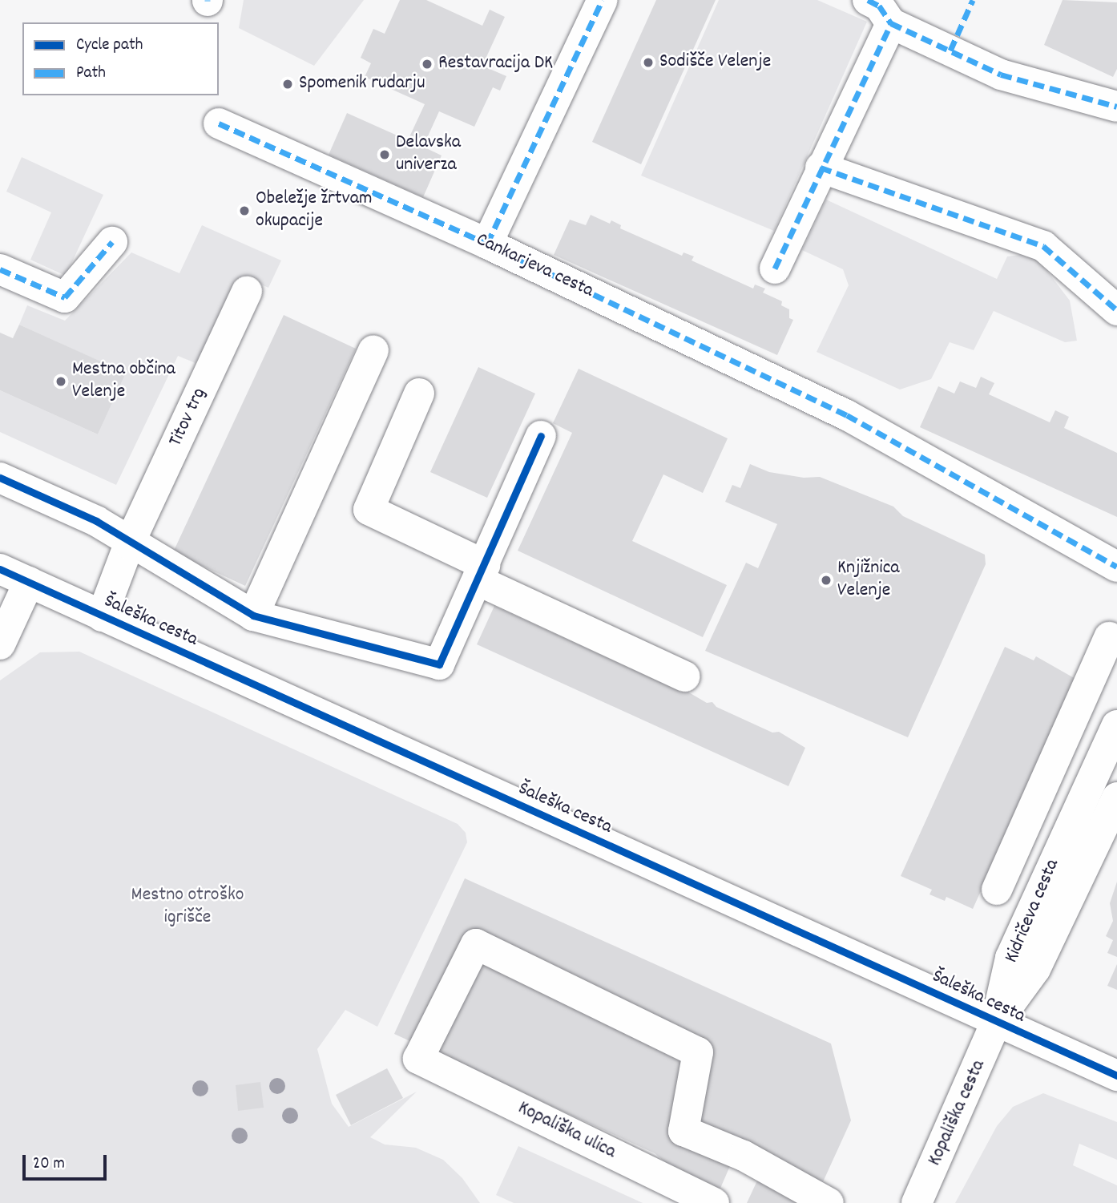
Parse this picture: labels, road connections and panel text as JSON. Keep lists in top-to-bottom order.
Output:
{
  "streets": {
    "street": [
      "Cankarjeva cesta",
      "Titov trg",
      "Šaleška cesta",
      "Kidričeva cesta",
      "Kopališka cesta",
      "Kopališka ulica"
    ]
  },
  "crossings": [
    ["Titov trg", "Šaleška cesta"],
    ["Šaleška cesta", "Kidričeva cesta"],
    ["Šaleška cesta", "Kopališka cesta"],
    ["Kidričeva cesta", "Kopališka cesta"]
  ],
  "parks": ["Mestno otroško igrišče"],
  "places": [
    "Sodišče Velenje",
    "Restavracija DK",
    "Spomenik rudarju",
    "Delavska univerza",
    "Obeležje žrtvam okupacije",
    "Mestna občina Velenje",
    "Knjižnica Velenje"
  ],
  "legend": ["Cycle path", "Path"],
  "scale_bar": "20 m"
}
